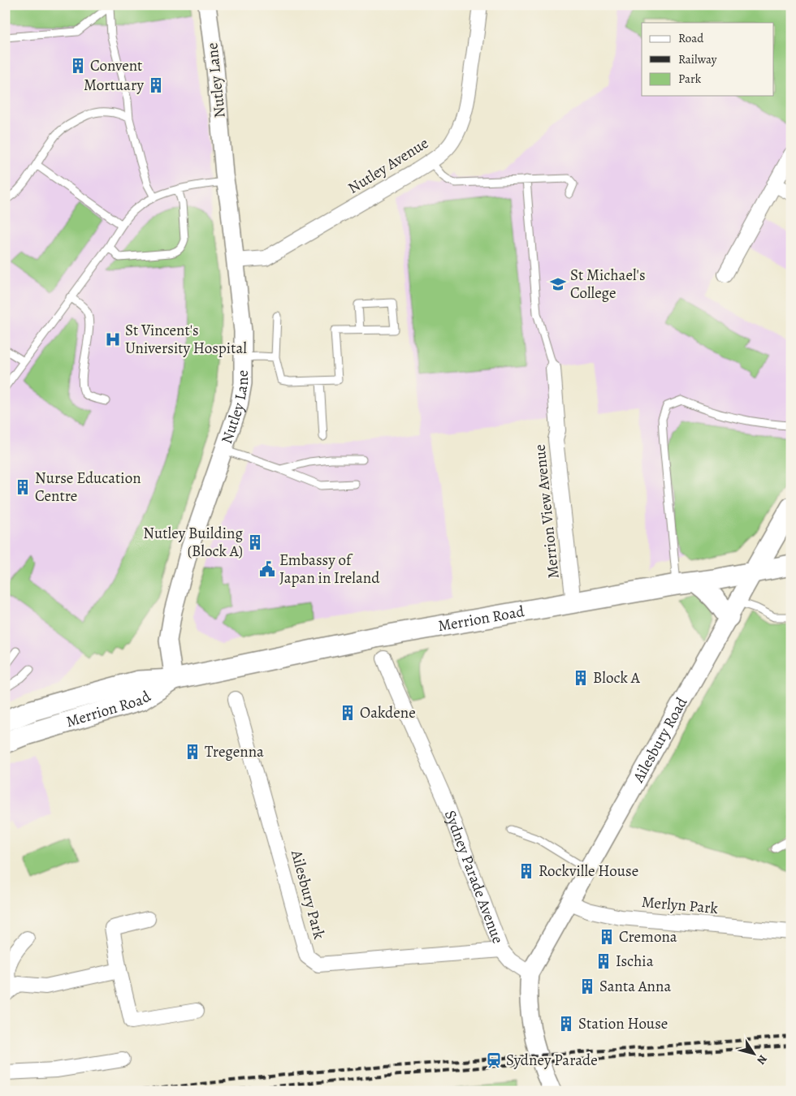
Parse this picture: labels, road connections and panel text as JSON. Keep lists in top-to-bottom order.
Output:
{
  "streets": {
    "main road": ["Merrion Road", "Ailesbury Road"],
    "street": [
      "Nutley Lane",
      "Nutley Avenue",
      "Merrion View Avenue",
      "Sydney Parade Avenue",
      "Ailesbury Park",
      "Merlyn Park"
    ]
  },
  "crossings": [
    ["Nutley Lane", "Nutley Avenue"],
    ["Nutley Lane", "Merrion Road"],
    ["Merrion View Avenue", "Merrion Road"],
    ["Merrion Road", "Ailesbury Road"],
    ["Ailesbury Road", "Sydney Parade Avenue"],
    ["Ailesbury Road", "Merlyn Park"],
    ["Sydney Parade Avenue", "Ailesbury Park"]
  ],
  "places": {
    "building": [
      "Convent",
      "Mortuary",
      "Nurse Education Centre",
      "Nutley Building (Block A)",
      "Block A",
      "Oakdene",
      "Tregenna",
      "Rockville House",
      "Cremona",
      "Ischia",
      "Santa Anna",
      "Station House"
    ],
    "school or university": ["St Michael's College"],
    "hospital": ["St Vincent's University Hospital"],
    "public building": ["Embassy of Japan in Ireland"],
    "station": ["Sydney Parade"]
  },
  "legend": ["Road", "Railway", "Park"],
  "north": "bottom right"
}
